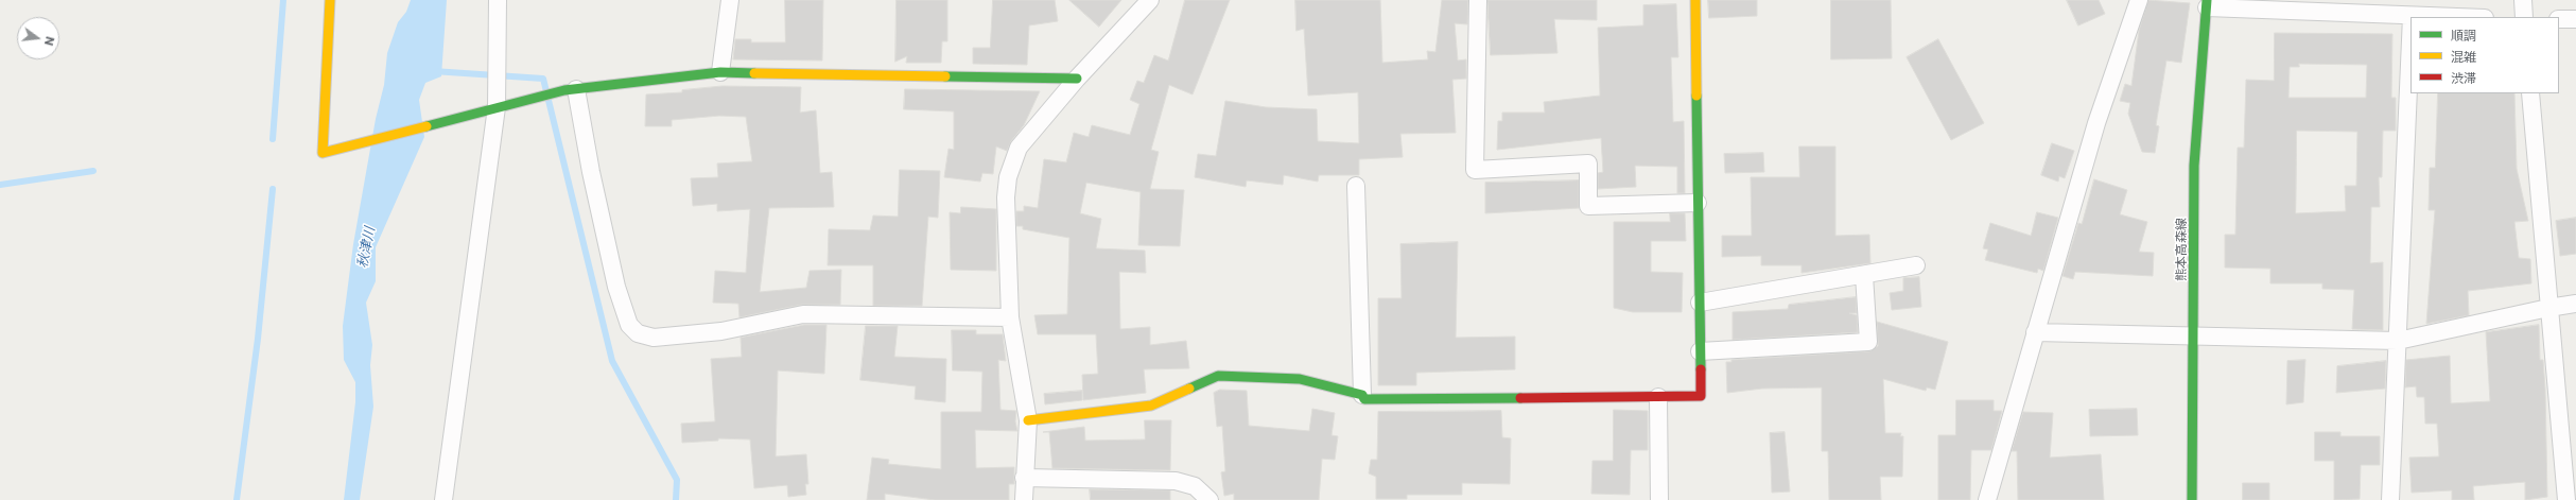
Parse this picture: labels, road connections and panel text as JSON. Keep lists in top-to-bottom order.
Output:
{
  "streets": {
    "street": ["熊本高森線"]
  },
  "water": ["秋津川"],
  "legend": ["順調", "混雑", "渋滞"],
  "north": "right"
}
